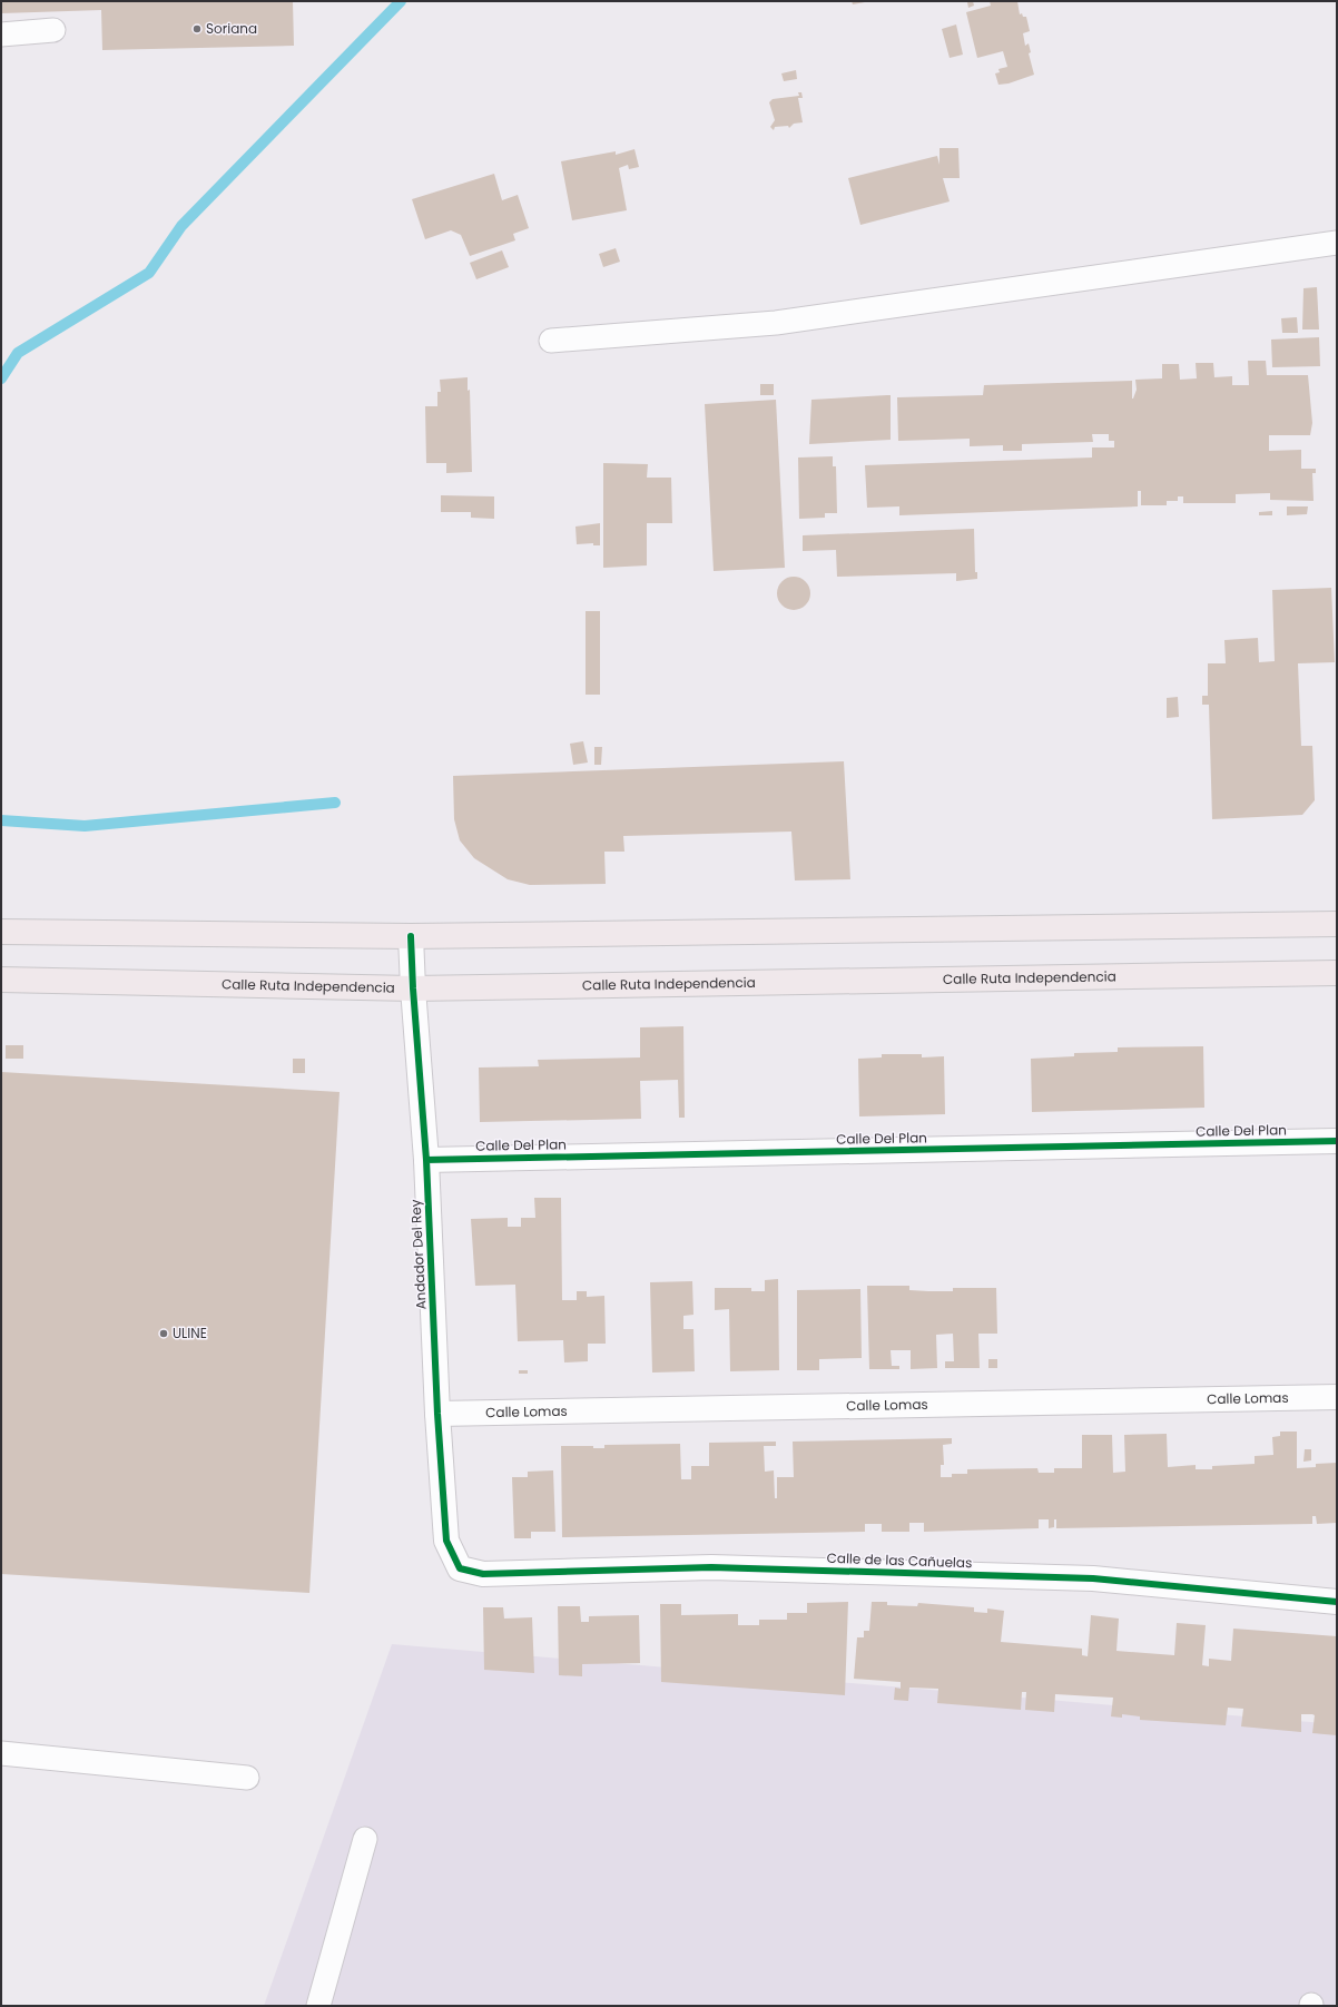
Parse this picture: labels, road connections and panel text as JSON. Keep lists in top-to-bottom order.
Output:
{
  "streets": {
    "main road": ["Calle Ruta Independencia"],
    "street": [
      "Calle Del Plan",
      "Andador Del Rey",
      "Calle Lomas",
      "Calle de las Cañuelas"
    ]
  },
  "crossings": [
    ["Calle Ruta Independencia", "Andador Del Rey"],
    ["Calle Del Plan", "Andador Del Rey"],
    ["Andador Del Rey", "Calle Lomas"],
    ["Andador Del Rey", "Calle de las Cañuelas"]
  ],
  "places": ["Soriana", "ULINE"]
}
